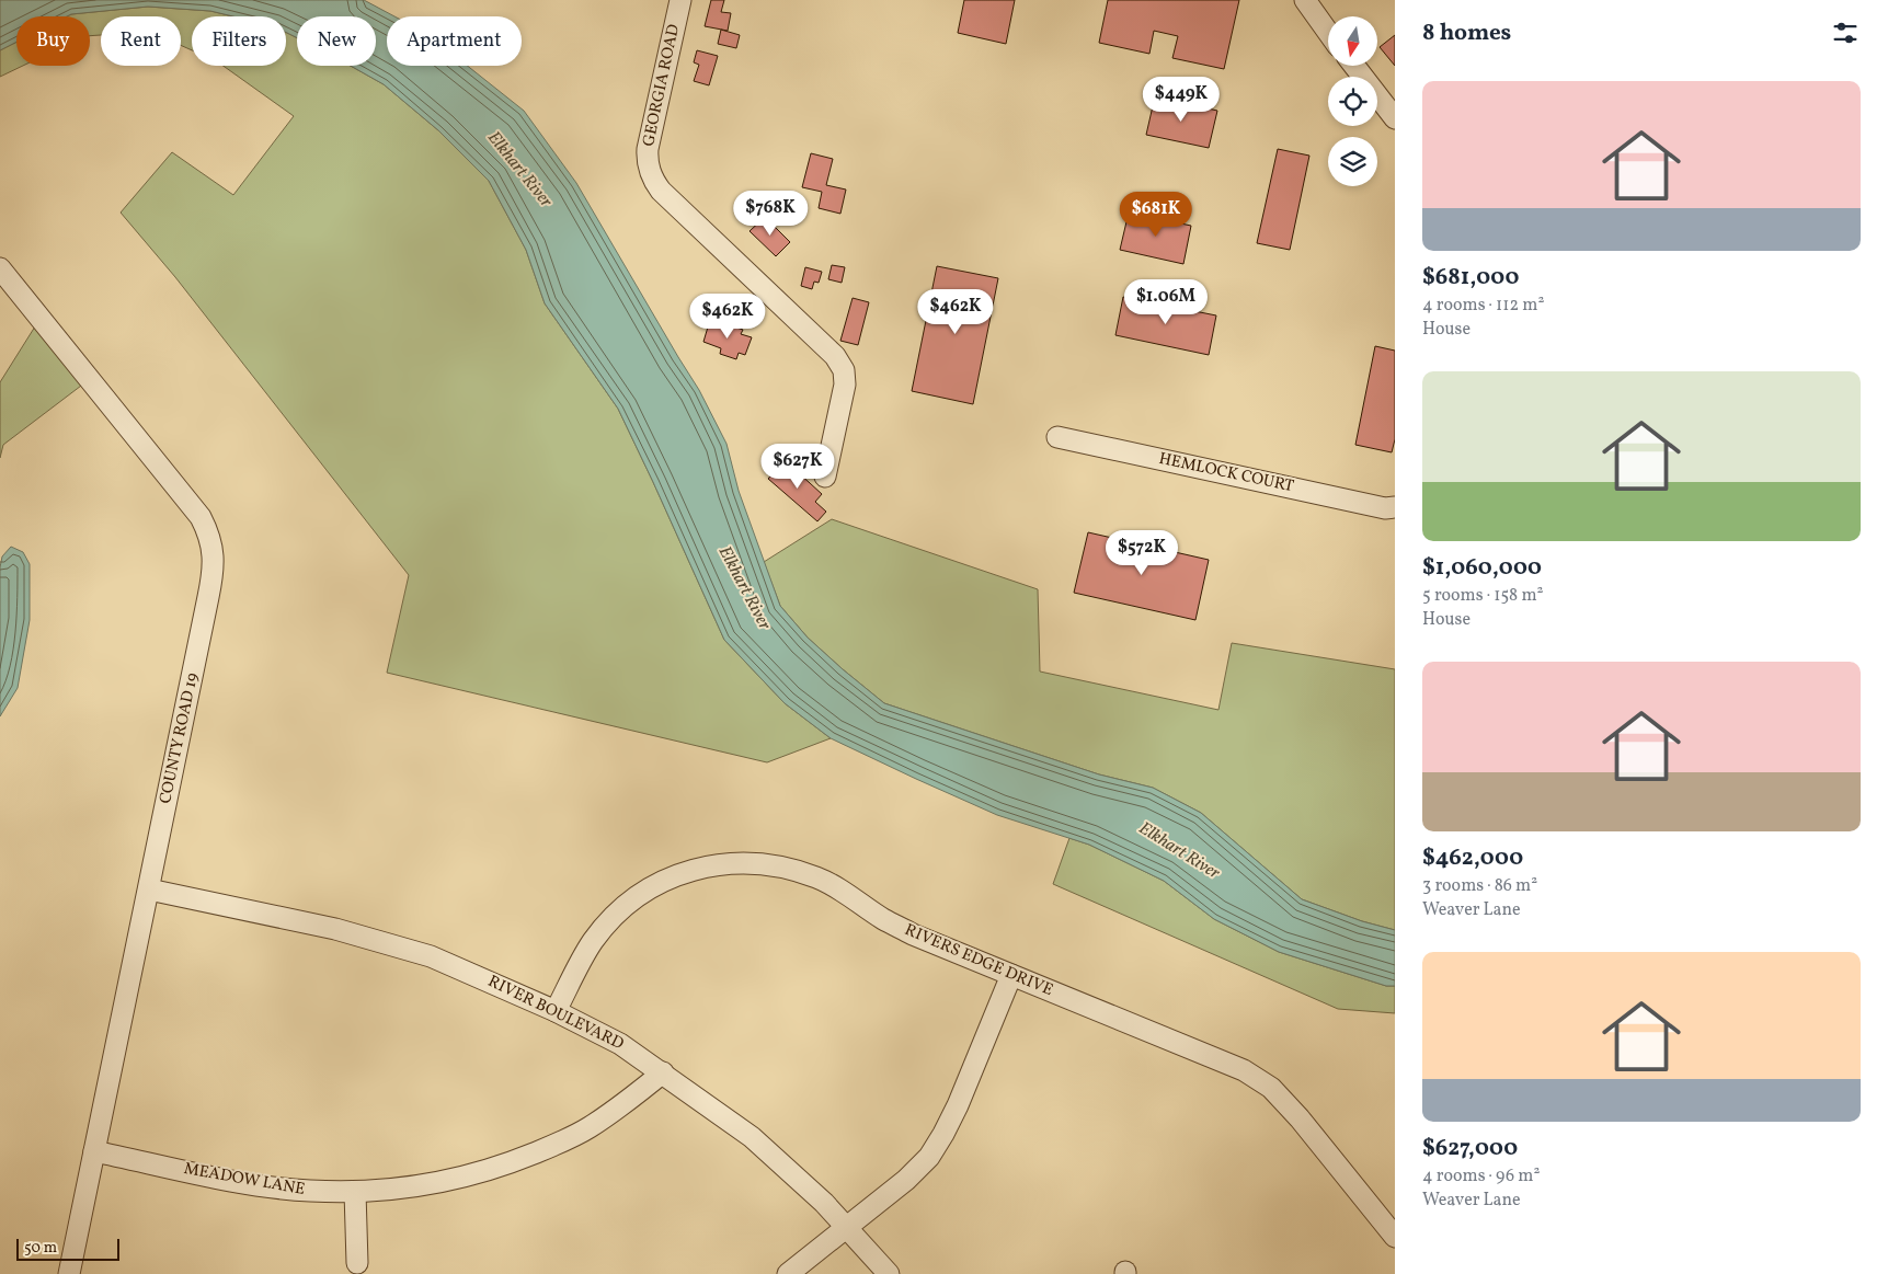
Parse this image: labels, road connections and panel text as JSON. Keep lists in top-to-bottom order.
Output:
{
  "streets": {
    "street": [
      "GEORGIA ROAD",
      "HEMLOCK COURT",
      "COUNTY ROAD 19",
      "RIVERS EDGE DRIVE",
      "RIVER BOULEVARD",
      "MEADOW LANE"
    ]
  },
  "crossings": [
    ["COUNTY ROAD 19", "RIVER BOULEVARD"],
    ["COUNTY ROAD 19", "MEADOW LANE"],
    ["RIVERS EDGE DRIVE", "RIVER BOULEVARD"],
    ["RIVER BOULEVARD", "MEADOW LANE"]
  ],
  "water": ["Elkhart River"],
  "scale_bar": "50 m",
  "north": "bottom",
  "page": {
    "heading": "8 homes",
    "chip": [
      "Buy",
      "Rent",
      "Filters",
      "New",
      "Apartment"
    ],
    "list": [
      {
        "name": "$681,000",
        "note": "4 rooms · 112 m² · House"
      },
      {
        "name": "$1,060,000",
        "note": "5 rooms · 158 m² · House"
      },
      {
        "name": "$462,000",
        "note": "3 rooms · 86 m² · Weaver Lane"
      },
      {
        "name": "$627,000",
        "note": "4 rooms · 96 m² · Weaver Lane"
      }
    ],
    "price": [
      "$449K",
      "$768K",
      "$681K",
      "$1.06M",
      "$462K",
      "$462K",
      "$627K",
      "$572K"
    ],
    "scale": "50 m"
  }
}
